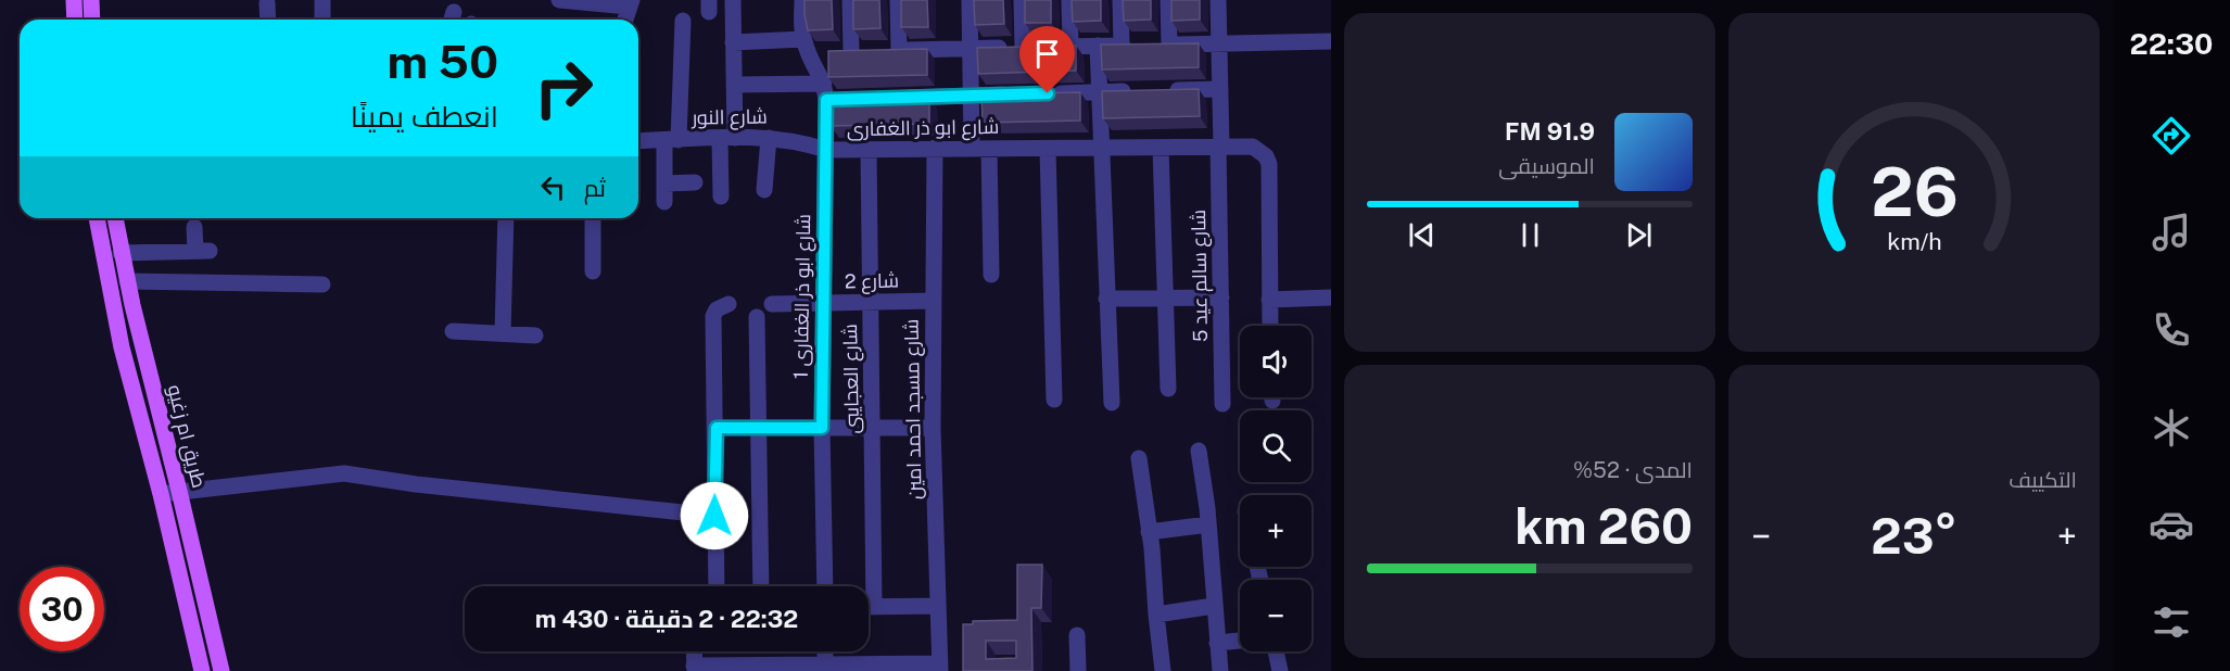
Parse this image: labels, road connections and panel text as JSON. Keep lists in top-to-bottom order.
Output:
{
  "streets": {
    "main road": ["طريق ام زغيو"],
    "street": [
      "شارع النور",
      "شارع ابو ذر الغفارى",
      "شارع سالم عيد 5",
      "شارع 2",
      "شارع ابو ذر الغفارى 1",
      "شارع العجايبى",
      "شارع مسجد احمد امين"
    ]
  },
  "crossings": [
    ["شارع النور", "شارع ابو ذر الغفارى"],
    ["شارع النور", "شارع ابو ذر الغفارى 1"],
    ["شارع ابو ذر الغفارى", "شارع سالم عيد 5"],
    ["شارع ابو ذر الغفارى", "شارع ابو ذر الغفارى 1"],
    ["شارع ابو ذر الغفارى", "شارع العجايبى"],
    ["شارع ابو ذر الغفارى", "شارع مسجد احمد امين"],
    ["شارع 2", "شارع ابو ذر الغفارى 1"],
    ["شارع 2", "شارع العجايبى"],
    ["شارع 2", "شارع مسجد احمد امين"]
  ],
  "page": {
    "tabs": "22:30",
    "turn": ["50 m", "انعطف يمينًا"],
    "song": ["91.9 FM", "الموسيقى"],
    "then": "ثم",
    "map_buttons": ["+", "−"],
    "tile": [
      "التكييف",
      ["المدى · 52%", "260 km"]
    ],
    "heat": ["−", "23°", "+"],
    "limit": "30",
    "trip": "22:32 · 2 دقيقة · 430 m",
    "gauge": ["26", "km/h"]
  }
}
